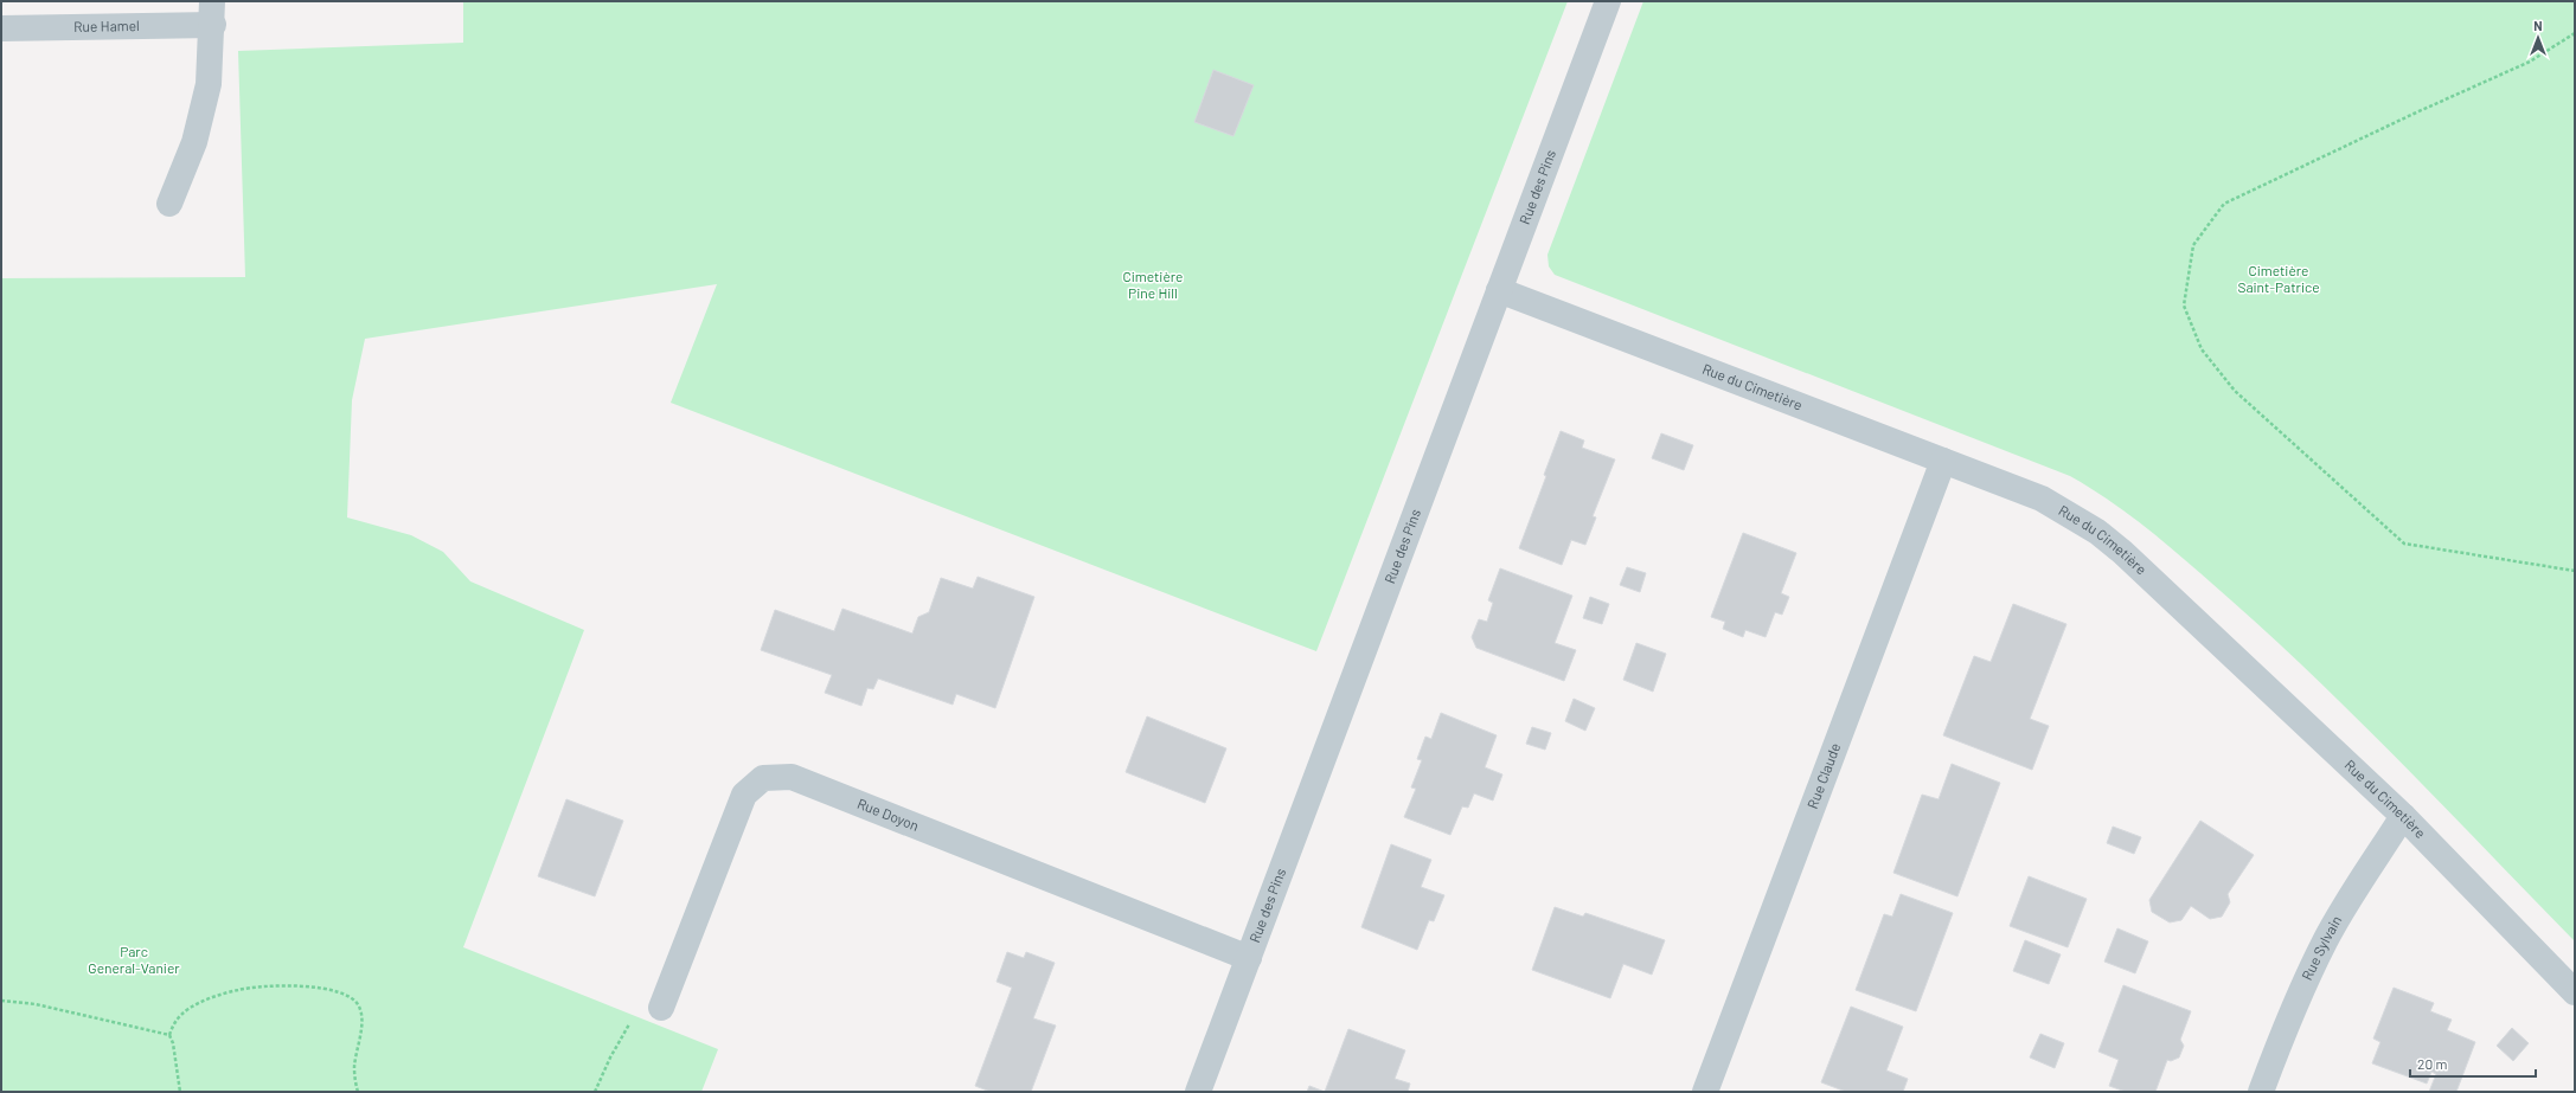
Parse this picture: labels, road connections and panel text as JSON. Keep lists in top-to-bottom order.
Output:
{
  "streets": {
    "street": [
      "Rue Hamel",
      "Rue des Pins",
      "Rue du Cimetière",
      "Rue Claude",
      "Rue Doyon",
      "Rue Sylvain"
    ]
  },
  "crossings": [
    ["Rue des Pins", "Rue du Cimetière"],
    ["Rue des Pins", "Rue Doyon"],
    ["Rue du Cimetière", "Rue Claude"],
    ["Rue du Cimetière", "Rue Sylvain"]
  ],
  "parks": ["Cimetière Saint-Patrice", "Cimetière Pine Hill", "Parc General-Vanier"],
  "scale_bar": "20 m",
  "north": "top"
}
